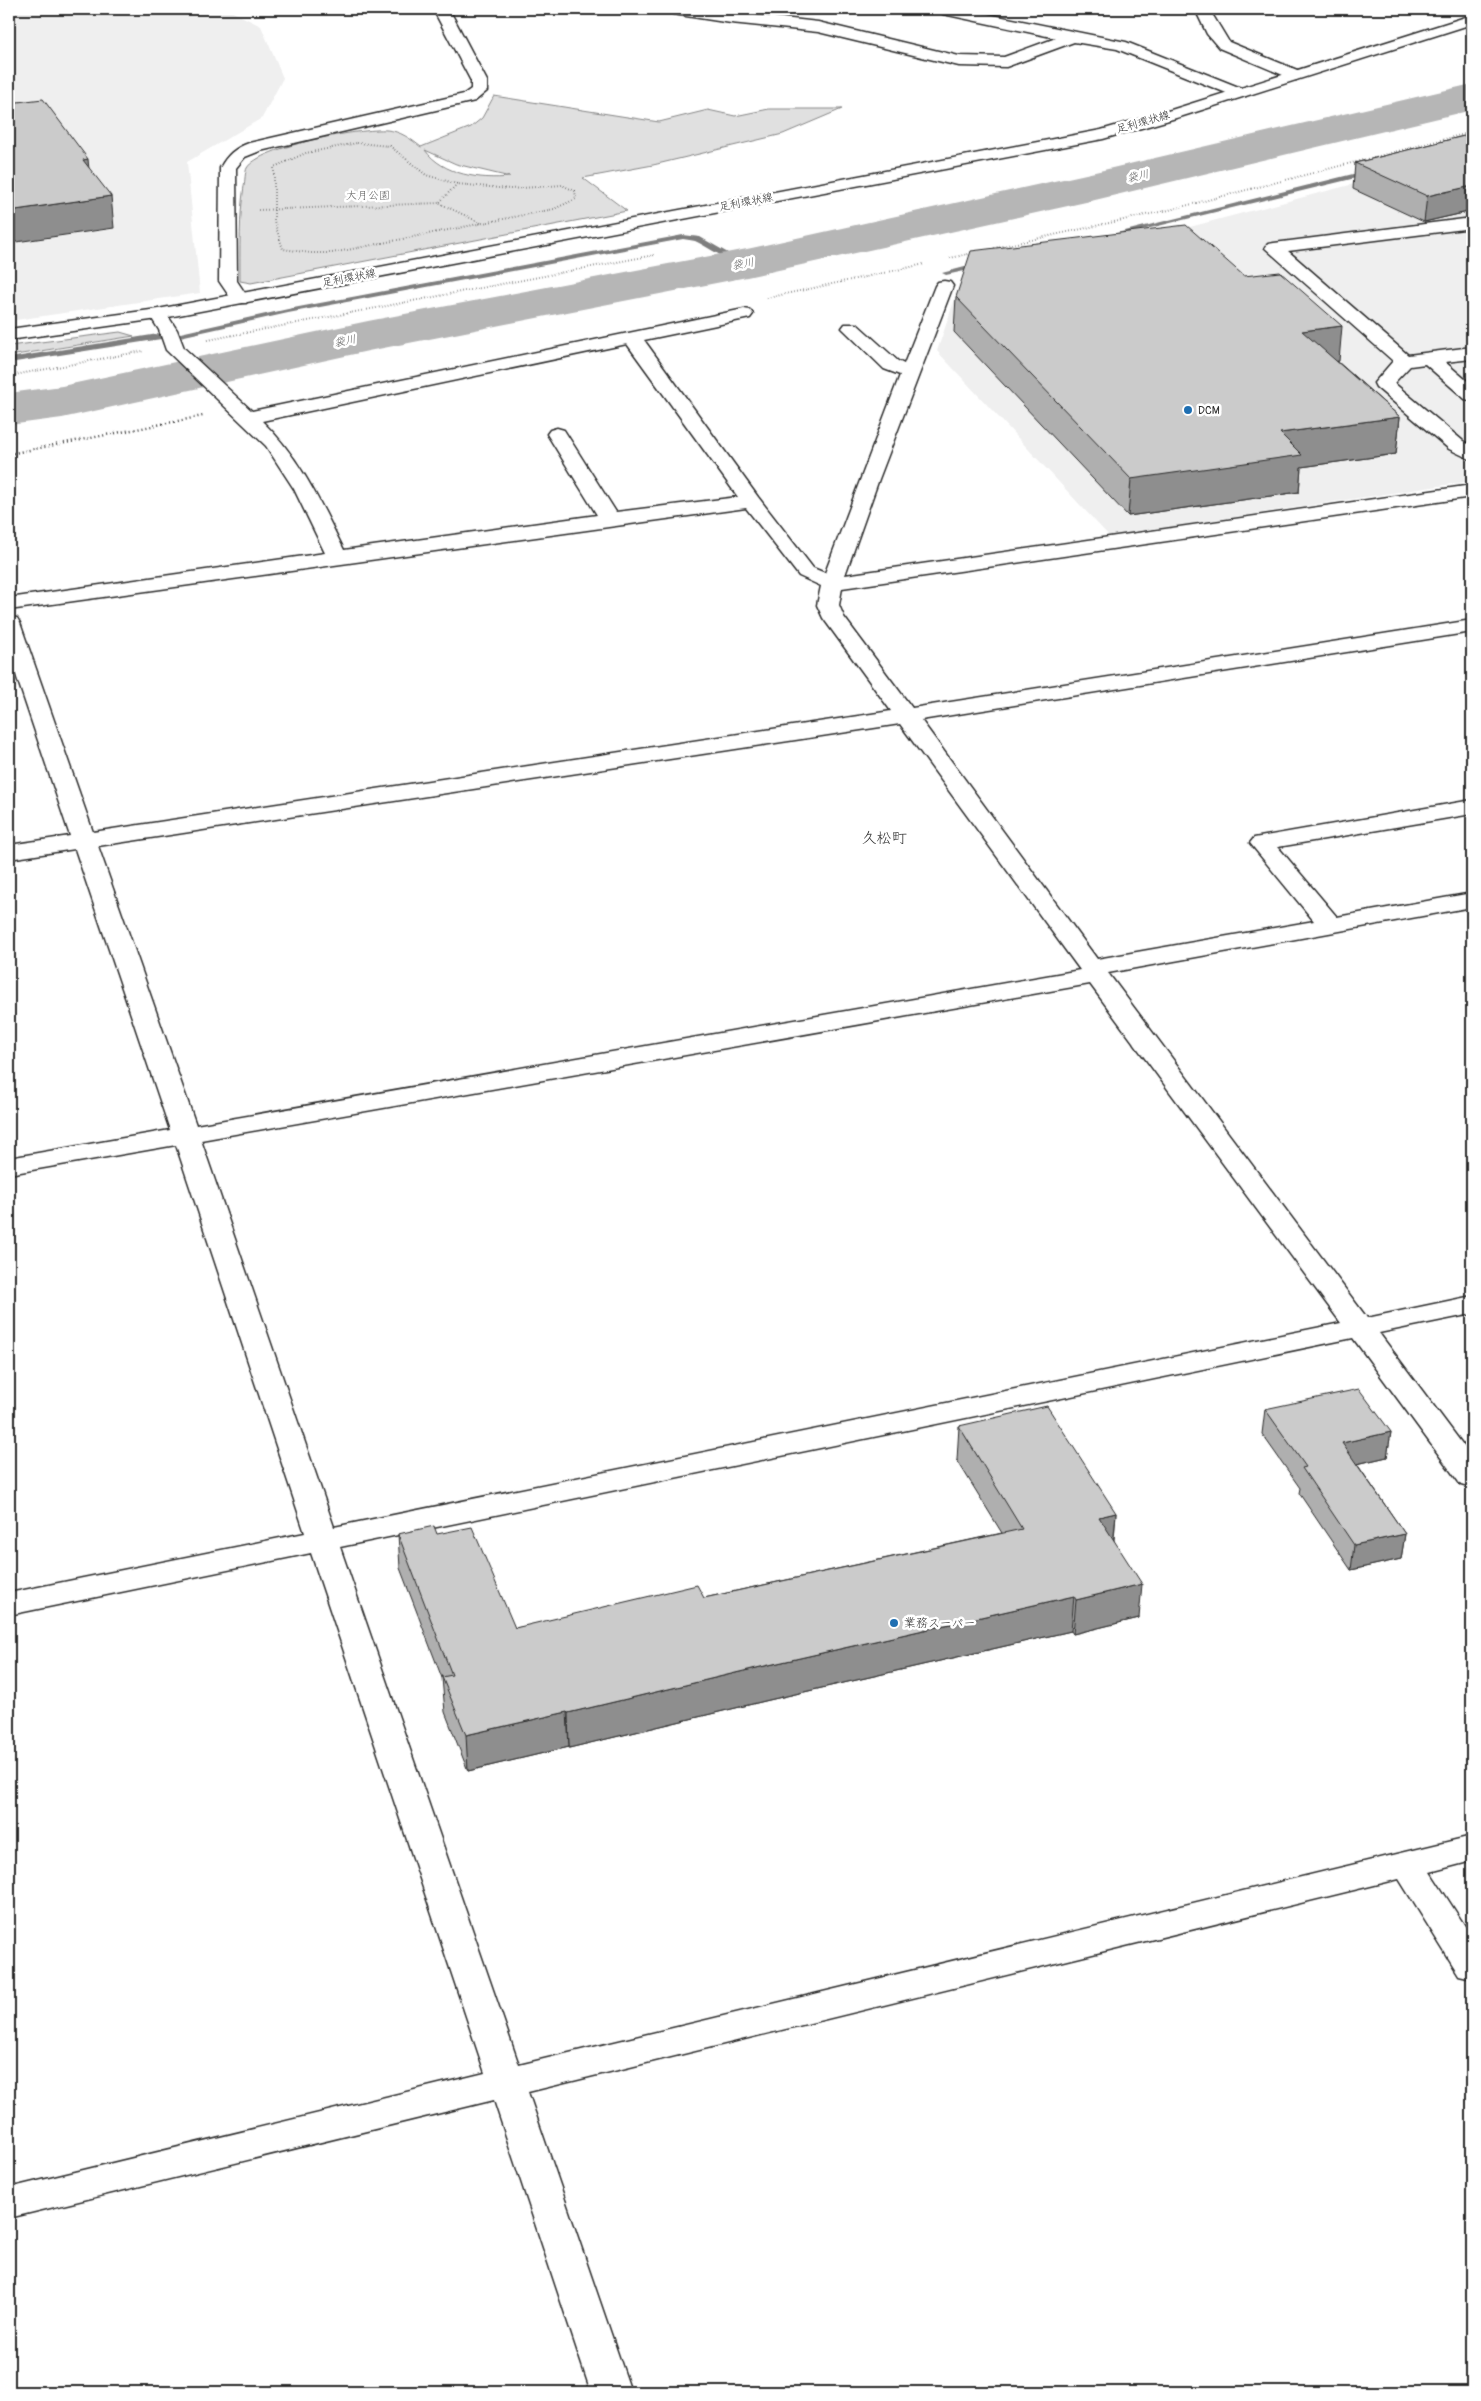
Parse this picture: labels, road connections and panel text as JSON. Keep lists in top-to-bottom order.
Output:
{
  "streets": {
    "street": ["足利環状線"]
  },
  "districts": ["久松町"],
  "water": ["袋川"],
  "parks": ["大月公園"],
  "places": ["DCM", "業務スーパー"]
}
